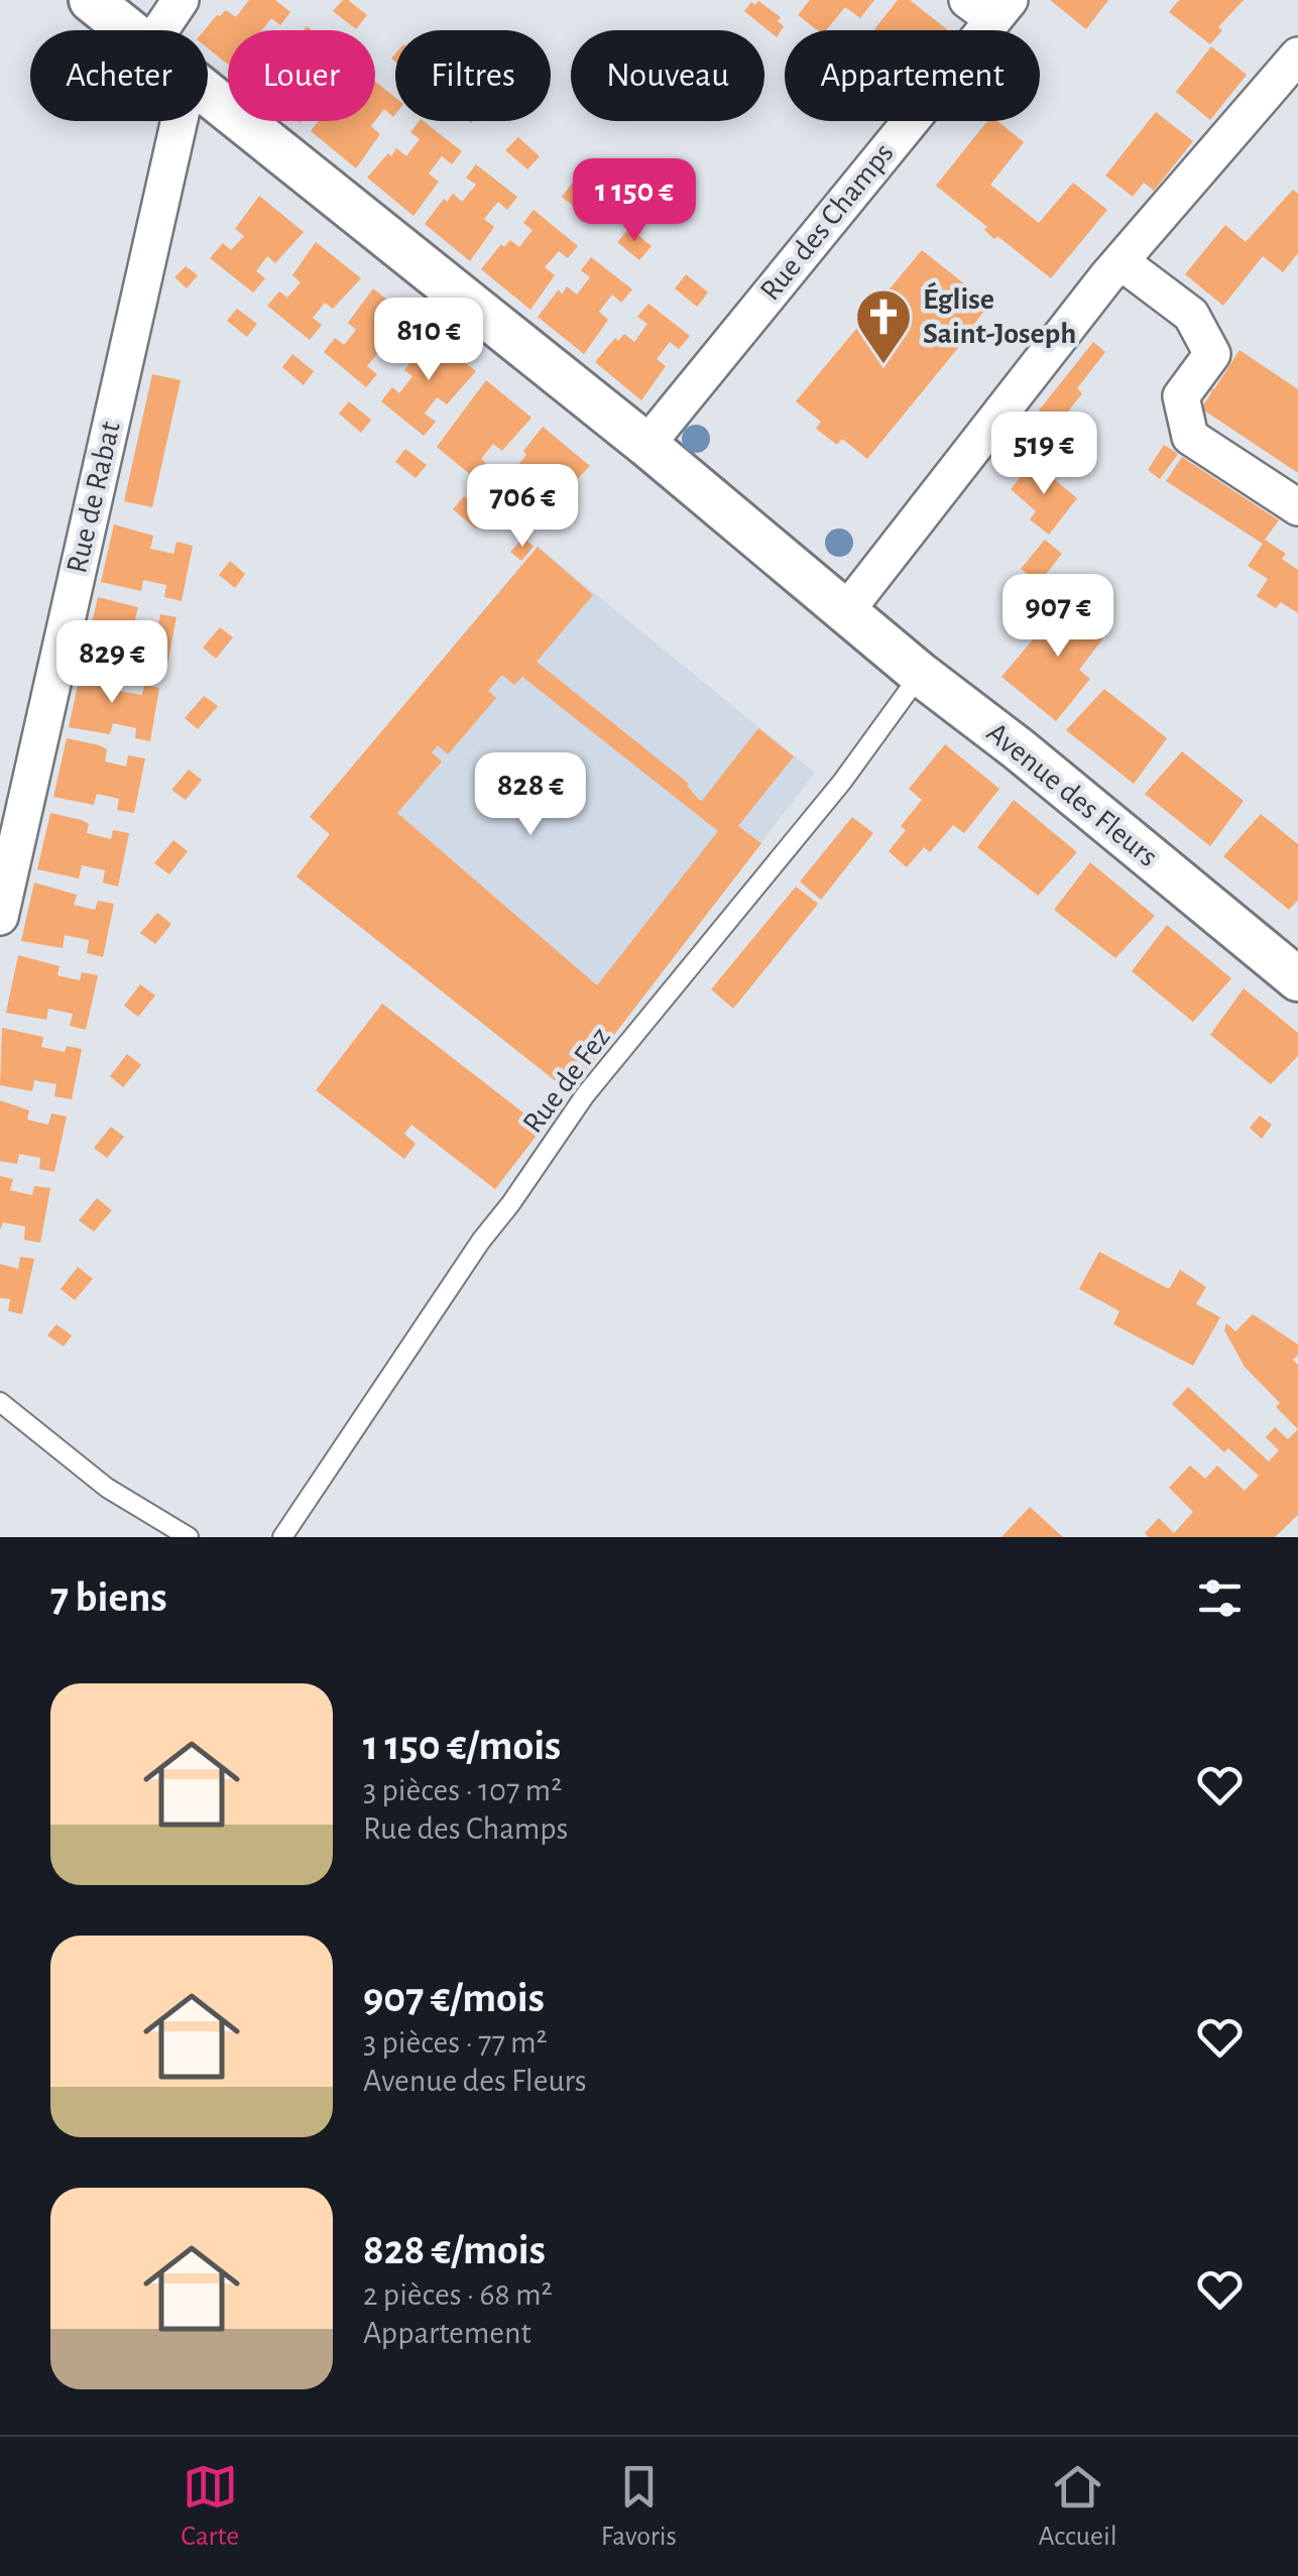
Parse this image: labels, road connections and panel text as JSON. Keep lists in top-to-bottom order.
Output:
{
  "streets": {
    "street": ["Rue des Champs", "Rue de Rabat", "Avenue des Fleurs"],
    "lane": ["Rue de Fez"]
  },
  "crossings": [
    ["Rue des Champs", "Avenue des Fleurs"],
    ["Avenue des Fleurs", "Rue de Fez"]
  ],
  "places": {
    "church": ["Église Saint-Joseph"]
  },
  "page": {
    "chip": [
      "Acheter",
      "Louer",
      "Filtres",
      "Nouveau",
      "Appartement"
    ],
    "price": [
      "1 150 €",
      "810 €",
      "519 €",
      "706 €",
      "907 €",
      "829 €",
      "828 €"
    ],
    "heading": "7 biens",
    "list": [
      {
        "name": "1 150 €/mois",
        "note": "3 pièces · 107 m² · Rue des Champs"
      },
      {
        "name": "907 €/mois",
        "note": "3 pièces · 77 m² · Avenue des Fleurs"
      },
      {
        "name": "828 €/mois",
        "note": "2 pièces · 68 m² · Appartement"
      }
    ],
    "tabs": ["Carte", "Favoris", "Accueil"]
  }
}
